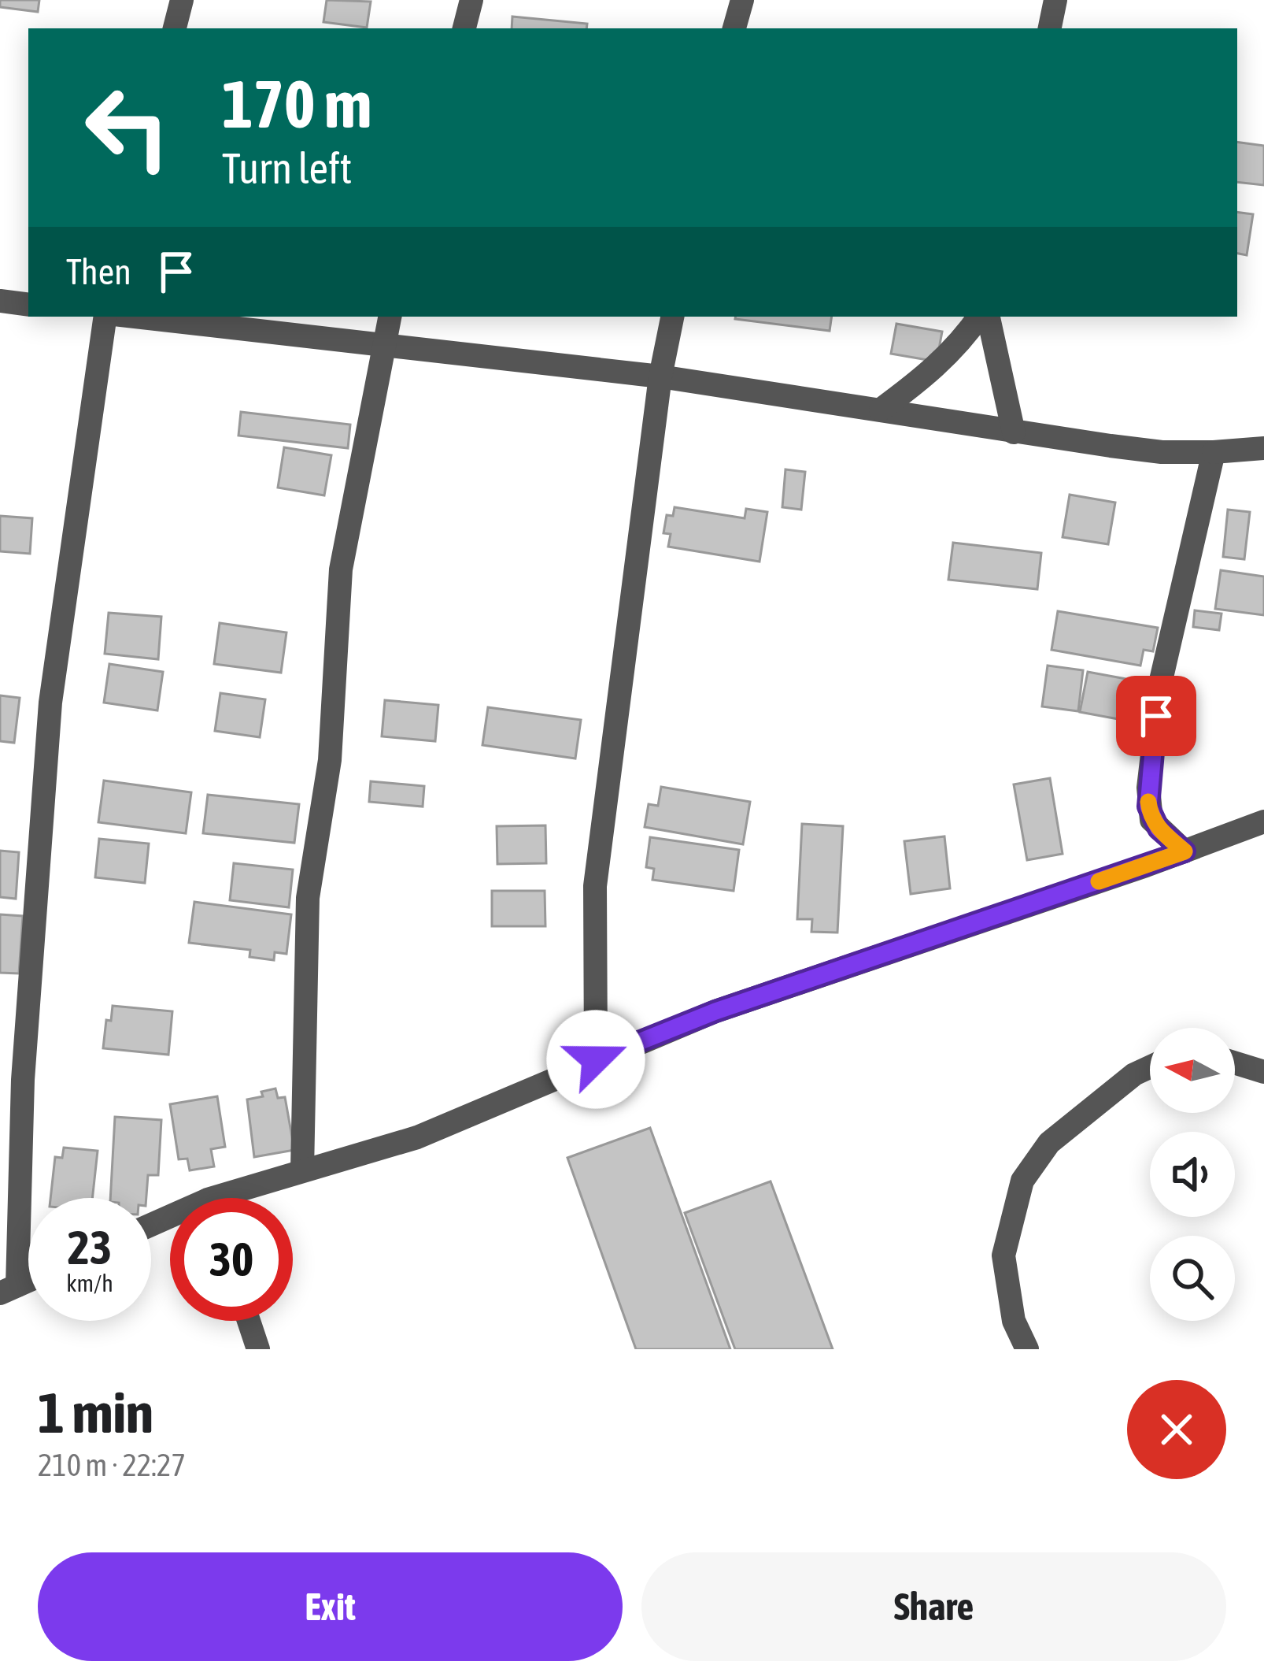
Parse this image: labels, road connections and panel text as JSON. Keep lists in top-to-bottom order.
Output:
{
  "north": "left",
  "page": {
    "turn": ["170 m", "Turn left"],
    "then": "Then",
    "speed": "23 km/h",
    "limit": "30",
    "heading": ["1 min", "210 m · 22:27"],
    "buttons": ["Exit", "Share"]
  }
}
